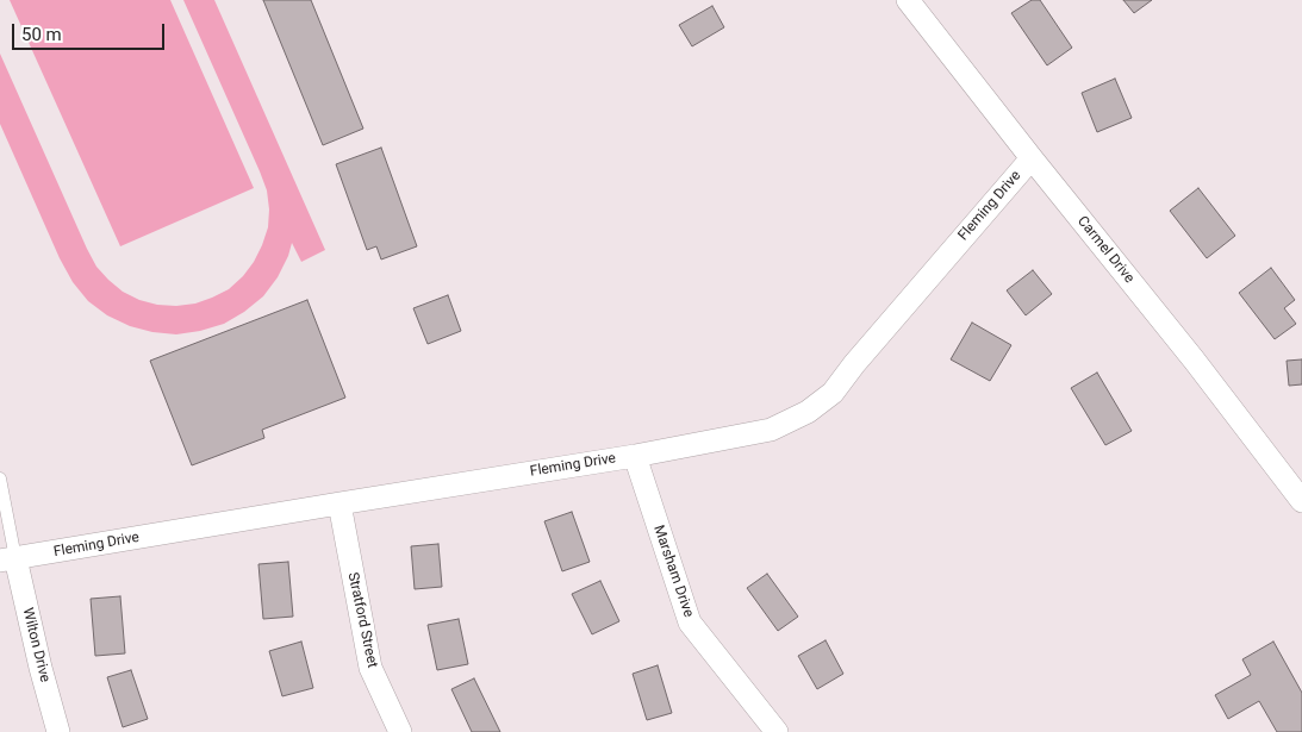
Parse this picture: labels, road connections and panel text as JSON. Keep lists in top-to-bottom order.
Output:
{
  "streets": {
    "street": [
      "Fleming Drive",
      "Carmel Drive",
      "Marsham Drive",
      "Stratford Street",
      "Wilton Drive"
    ]
  },
  "crossings": [
    ["Fleming Drive", "Carmel Drive"],
    ["Fleming Drive", "Marsham Drive"],
    ["Fleming Drive", "Stratford Street"],
    ["Fleming Drive", "Wilton Drive"]
  ],
  "scale_bar": "50 m"
}
